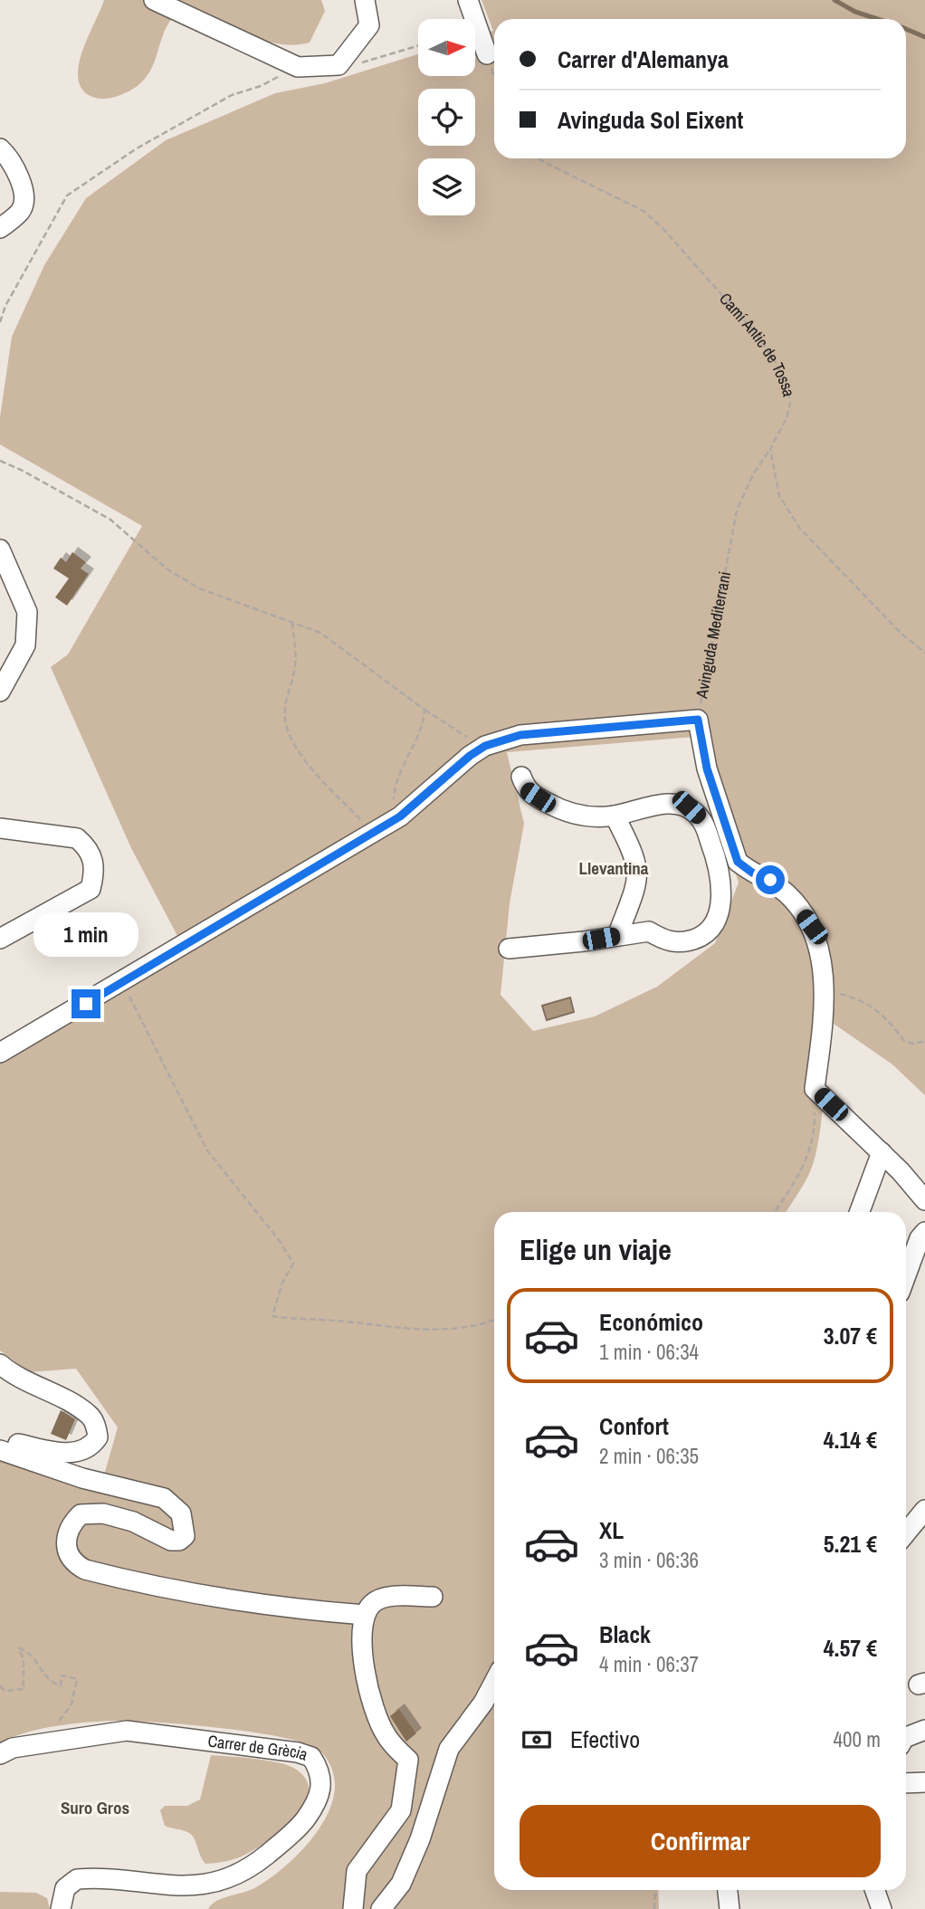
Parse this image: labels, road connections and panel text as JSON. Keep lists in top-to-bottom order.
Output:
{
  "streets": {
    "street": ["Avinguda Mediterrani", "Carrer de Grècia"],
    "path": ["Camí Antic de Tossa"]
  },
  "crossings": [
    ["Camí Antic de Tossa", "Avinguda Mediterrani"]
  ],
  "districts": ["Llevantina", "Suro Gros"],
  "north": "right",
  "page": {
    "banner": ["Carrer d'Alemanya", "Avinguda Sol Eixent"],
    "bubble": "1 min",
    "heading": "Elige un viaje",
    "list": [
      {
        "name": "Económico",
        "note": "1 min · 06:34",
        "value": "3.07 €"
      },
      {
        "name": "Confort",
        "note": "2 min · 06:35",
        "value": "4.14 €"
      },
      {
        "name": "XL",
        "note": "3 min · 06:36",
        "value": "5.21 €"
      },
      {
        "name": "Black",
        "note": "4 min · 06:37",
        "value": "4.57 €"
      }
    ],
    "pay": ["Efectivo", "400 m"],
    "buttons": "Confirmar"
  }
}
